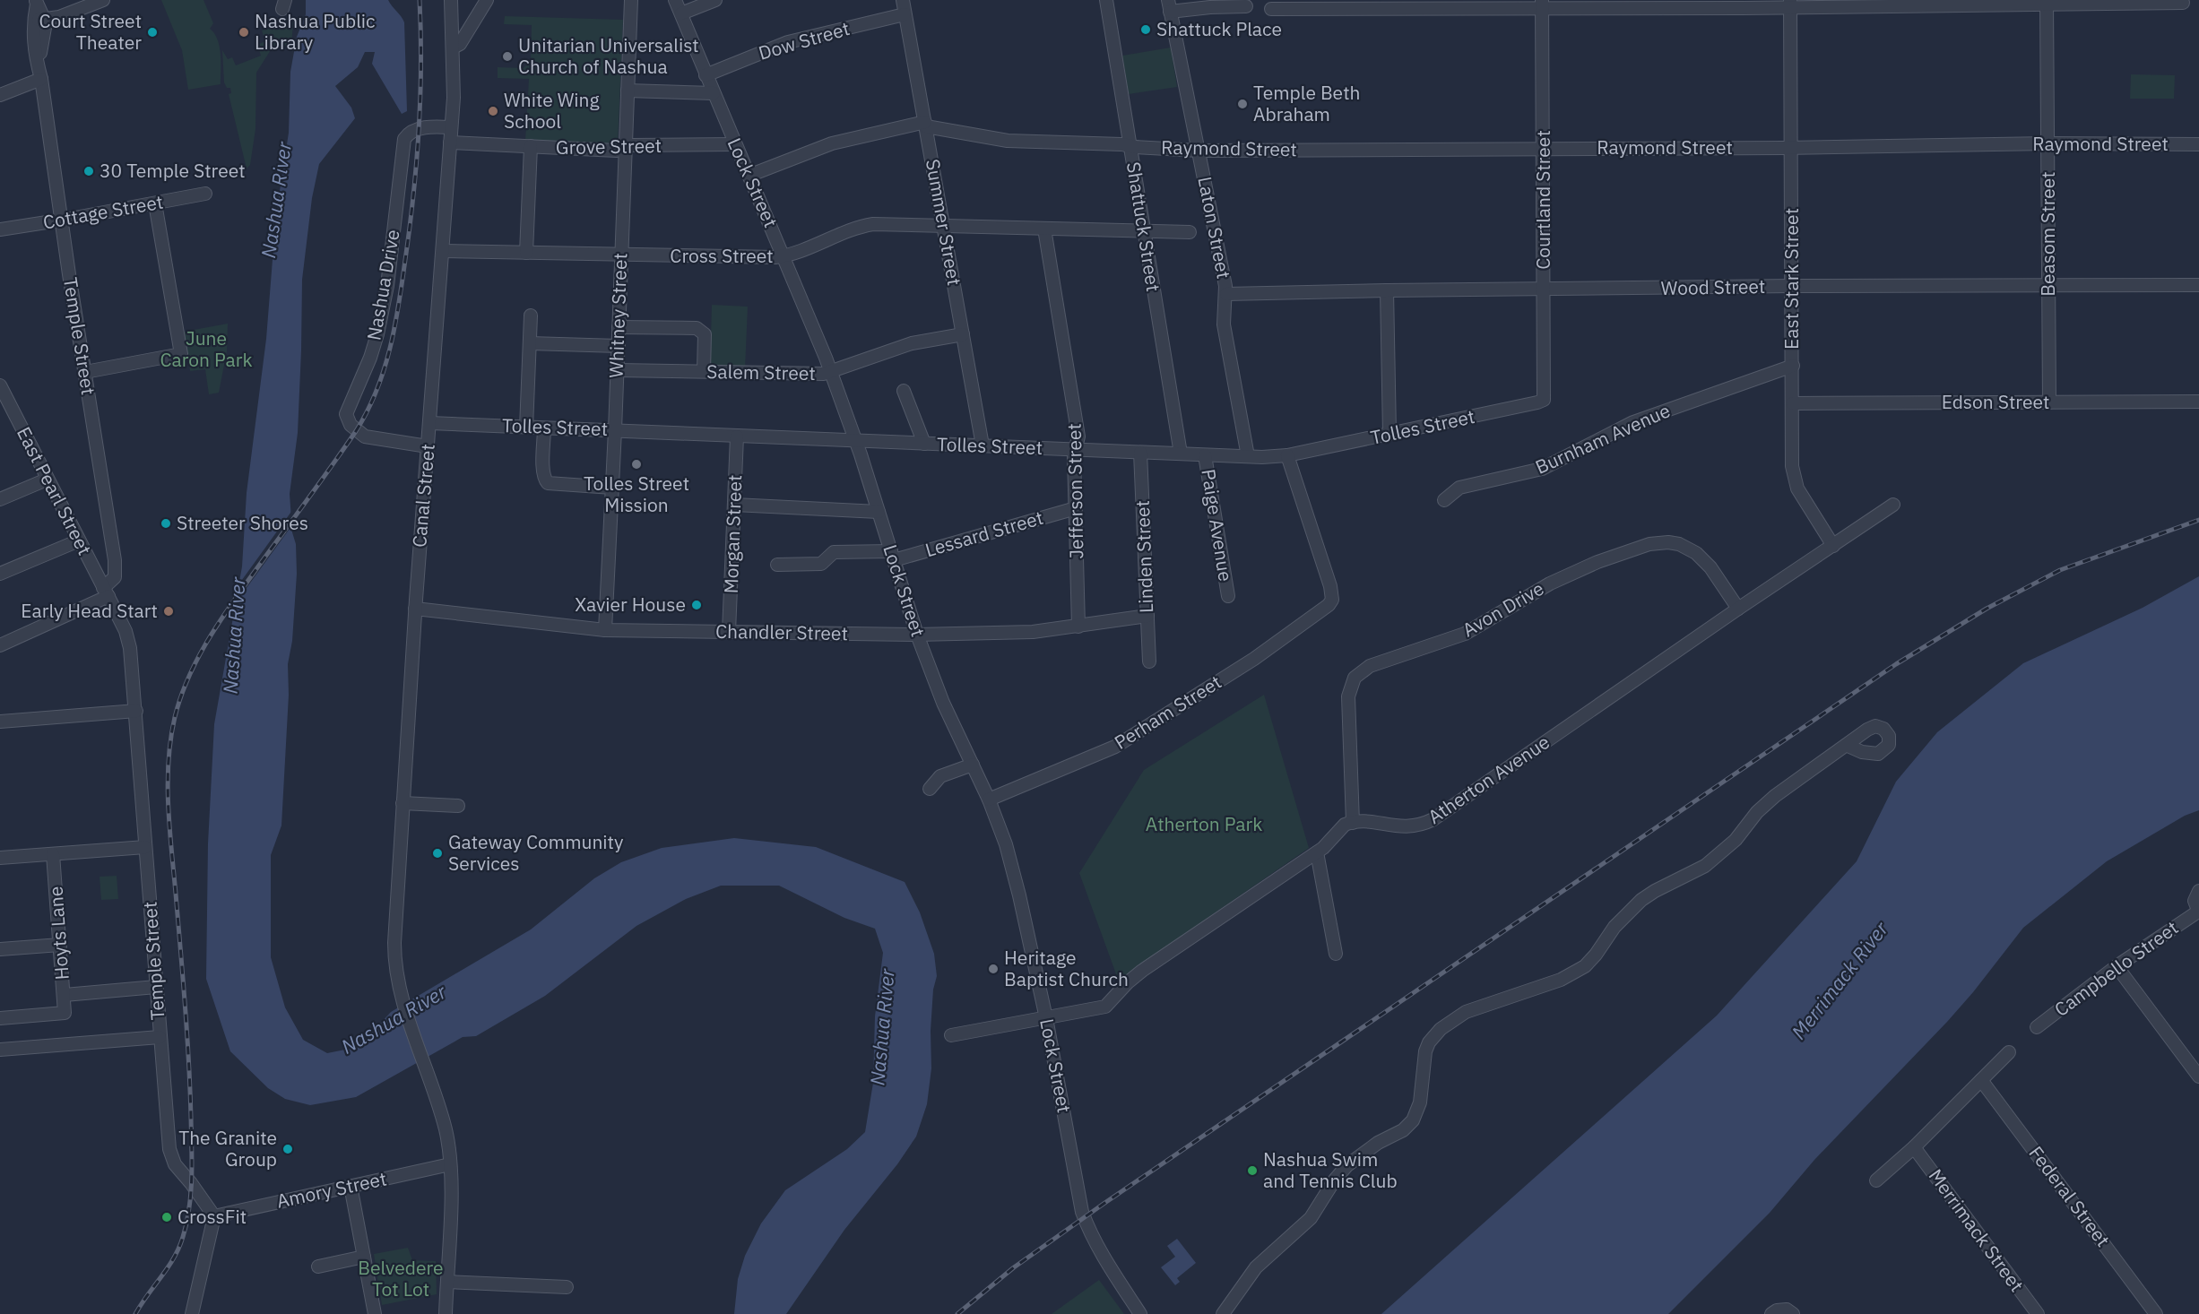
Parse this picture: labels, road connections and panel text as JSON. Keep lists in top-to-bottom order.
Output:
{
  "streets": {
    "street": [
      "Dow Street",
      "Raymond Street",
      "Grove Street",
      "Lock Street",
      "Courtland Street",
      "Cottage Street",
      "Summer Street",
      "Shattuck Street",
      "Laton Street",
      "Beasom Street",
      "Cross Street",
      "East Stark Street",
      "Nashua Drive",
      "Wood Street",
      "Whitney Street",
      "Temple Street",
      "Salem Street",
      "Edson Street",
      "Tolles Street",
      "Burnham Avenue",
      "East Pearl Street",
      "Jefferson Street",
      "Canal Street",
      "Paige Avenue",
      "Morgan Street",
      "Lessard Street",
      "Linden Street",
      "Avon Drive",
      "Chandler Street",
      "Perham Street",
      "Atherton Avenue",
      "Hoyts Lane",
      "Campbello Street",
      "Amory Street",
      "Federal Street",
      "Merrimack Street"
    ]
  },
  "crossings": [
    ["Dow Street", "Lock Street"],
    ["Dow Street", "Summer Street"],
    ["Raymond Street", "Courtland Street"],
    ["Raymond Street", "Summer Street"],
    ["Raymond Street", "Shattuck Street"],
    ["Raymond Street", "Laton Street"],
    ["Raymond Street", "Beasom Street"],
    ["Raymond Street", "East Stark Street"],
    ["Grove Street", "Lock Street"],
    ["Grove Street", "Whitney Street"],
    ["Grove Street", "Canal Street"],
    ["Lock Street", "Cross Street"],
    ["Lock Street", "Salem Street"],
    ["Lock Street", "Tolles Street"],
    ["Lock Street", "Lessard Street"],
    ["Lock Street", "Chandler Street"],
    ["Lock Street", "Perham Street"],
    ["Courtland Street", "Wood Street"],
    ["Courtland Street", "Tolles Street"],
    ["Cottage Street", "Temple Street"],
    ["Summer Street", "Cross Street"],
    ["Summer Street", "Salem Street"],
    ["Summer Street", "Tolles Street"],
    ["Shattuck Street", "Cross Street"],
    ["Shattuck Street", "Tolles Street"],
    ["Laton Street", "Wood Street"],
    ["Laton Street", "Tolles Street"],
    ["Beasom Street", "Wood Street"],
    ["Beasom Street", "Edson Street"],
    ["Cross Street", "Whitney Street"],
    ["Cross Street", "Jefferson Street"],
    ["Cross Street", "Canal Street"],
    ["East Stark Street", "Wood Street"],
    ["East Stark Street", "Edson Street"],
    ["East Stark Street", "Burnham Avenue"],
    ["East Stark Street", "Atherton Avenue"],
    ["Nashua Drive", "Canal Street"],
    ["Whitney Street", "Salem Street"],
    ["Whitney Street", "Tolles Street"],
    ["Whitney Street", "Chandler Street"],
    ["Temple Street", "East Pearl Street"],
    ["Temple Street", "Amory Street"],
    ["Tolles Street", "Jefferson Street"],
    ["Tolles Street", "Canal Street"],
    ["Tolles Street", "Paige Avenue"],
    ["Tolles Street", "Morgan Street"],
    ["Tolles Street", "Linden Street"],
    ["Tolles Street", "Perham Street"],
    ["Jefferson Street", "Lessard Street"],
    ["Jefferson Street", "Chandler Street"],
    ["Canal Street", "Chandler Street"],
    ["Canal Street", "Amory Street"],
    ["Morgan Street", "Chandler Street"],
    ["Linden Street", "Chandler Street"],
    ["Avon Drive", "Atherton Avenue"]
  ],
  "water": ["Nashua River", "Merrimack River"],
  "parks": ["June Caron Park", "Atherton Park", "Belvedere Tot Lot"],
  "places": [
    "Shattuck Place",
    "Court Street Theater",
    "Nashua Public Library",
    "Unitarian Universalist Church of Nashua",
    "Temple Beth Abraham",
    "White Wing School",
    "30 Temple Street",
    "Tolles Street Mission",
    "Streeter Shores",
    "Xavier House",
    "Early Head Start",
    "Gateway Community Services",
    "Heritage Baptist Church",
    "The Granite Group",
    "Nashua Swim and Tennis Club",
    "CrossFit"
  ]
}
